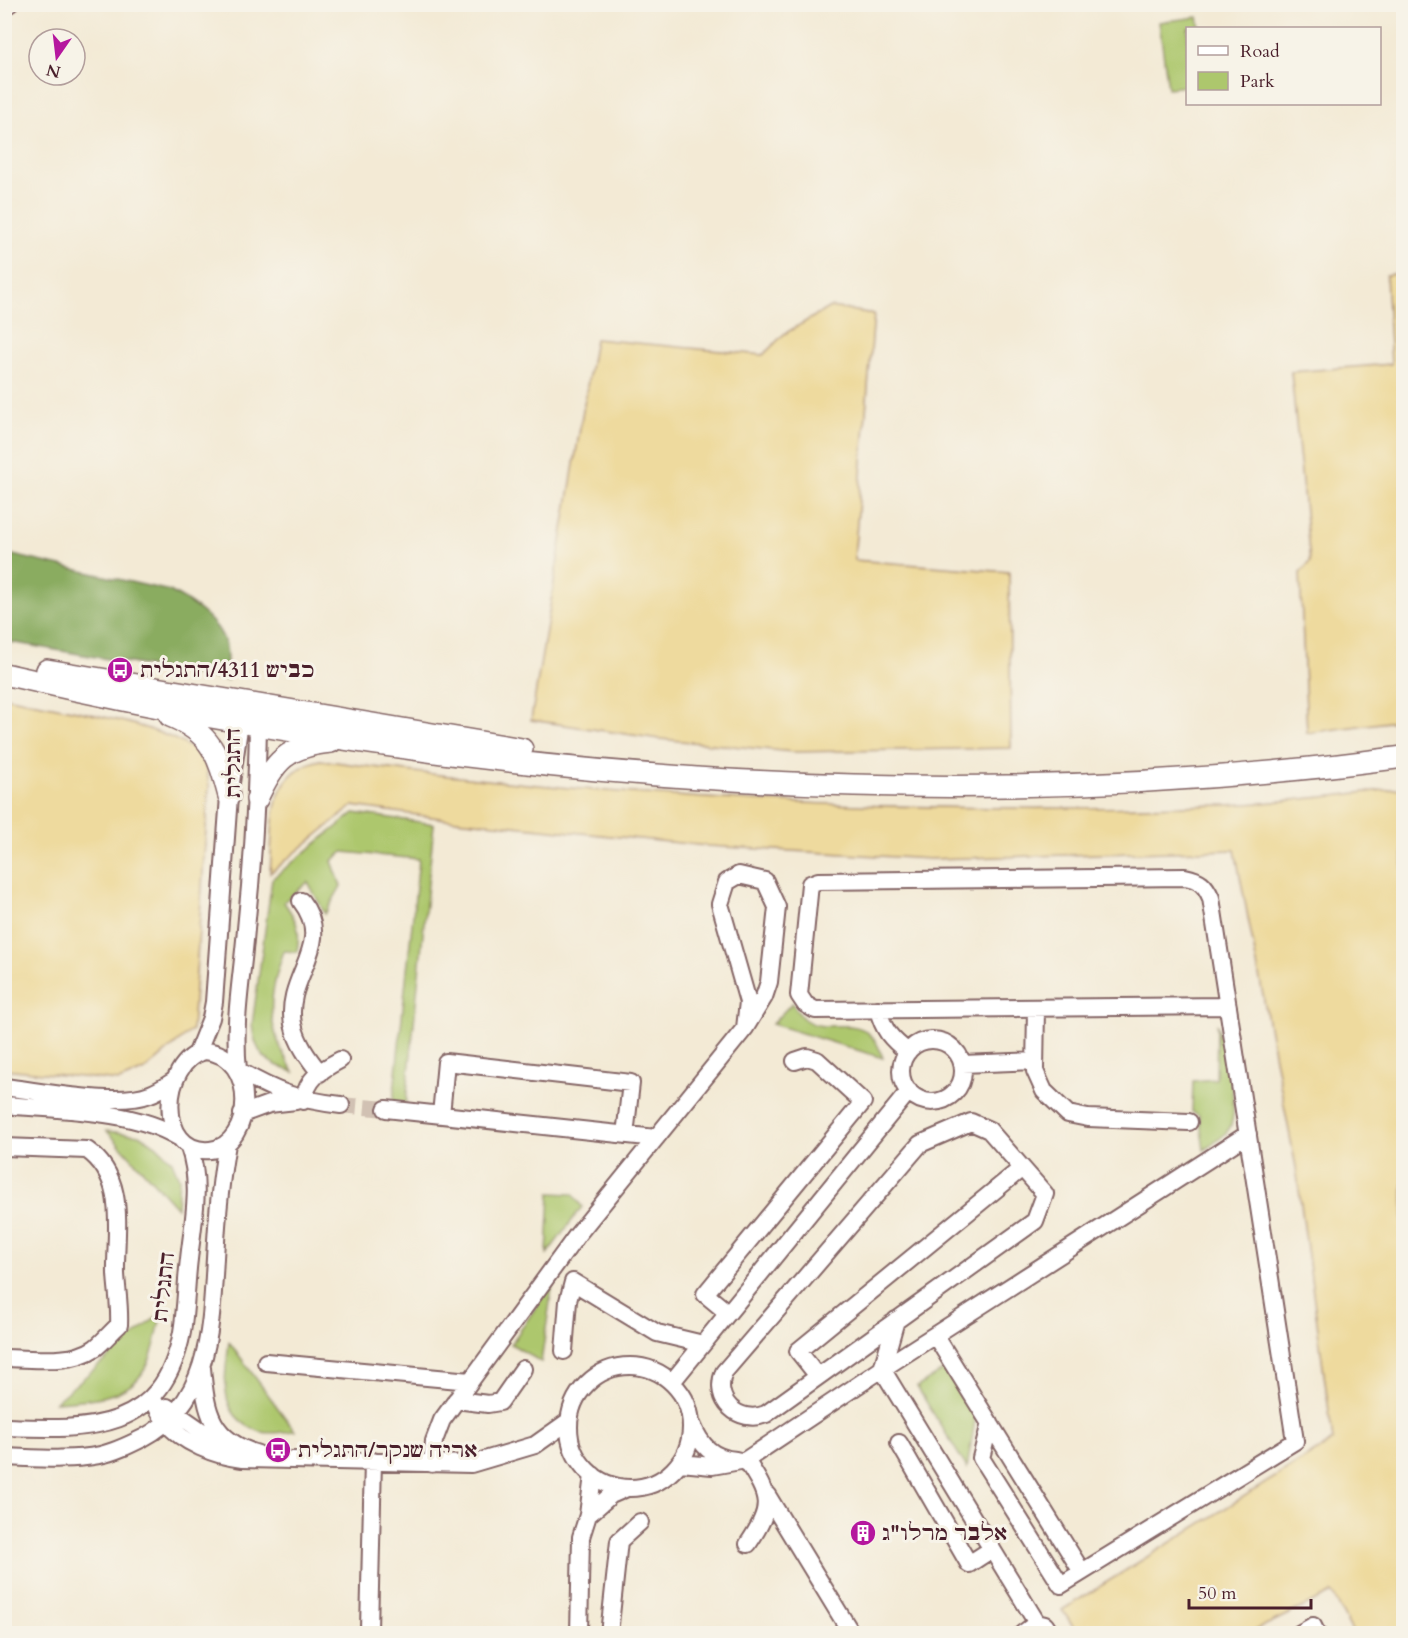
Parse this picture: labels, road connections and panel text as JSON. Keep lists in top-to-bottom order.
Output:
{
  "streets": {
    "street": ["התגלית"]
  },
  "places": {
    "bus stop": ["כביש 4311/התגלית", "אריה שנקר/התגלית"],
    "building": ["אלבר מרלו\"ג"]
  },
  "legend": ["Road", "Park"],
  "scale_bar": "50 m",
  "north": "bottom"
}
